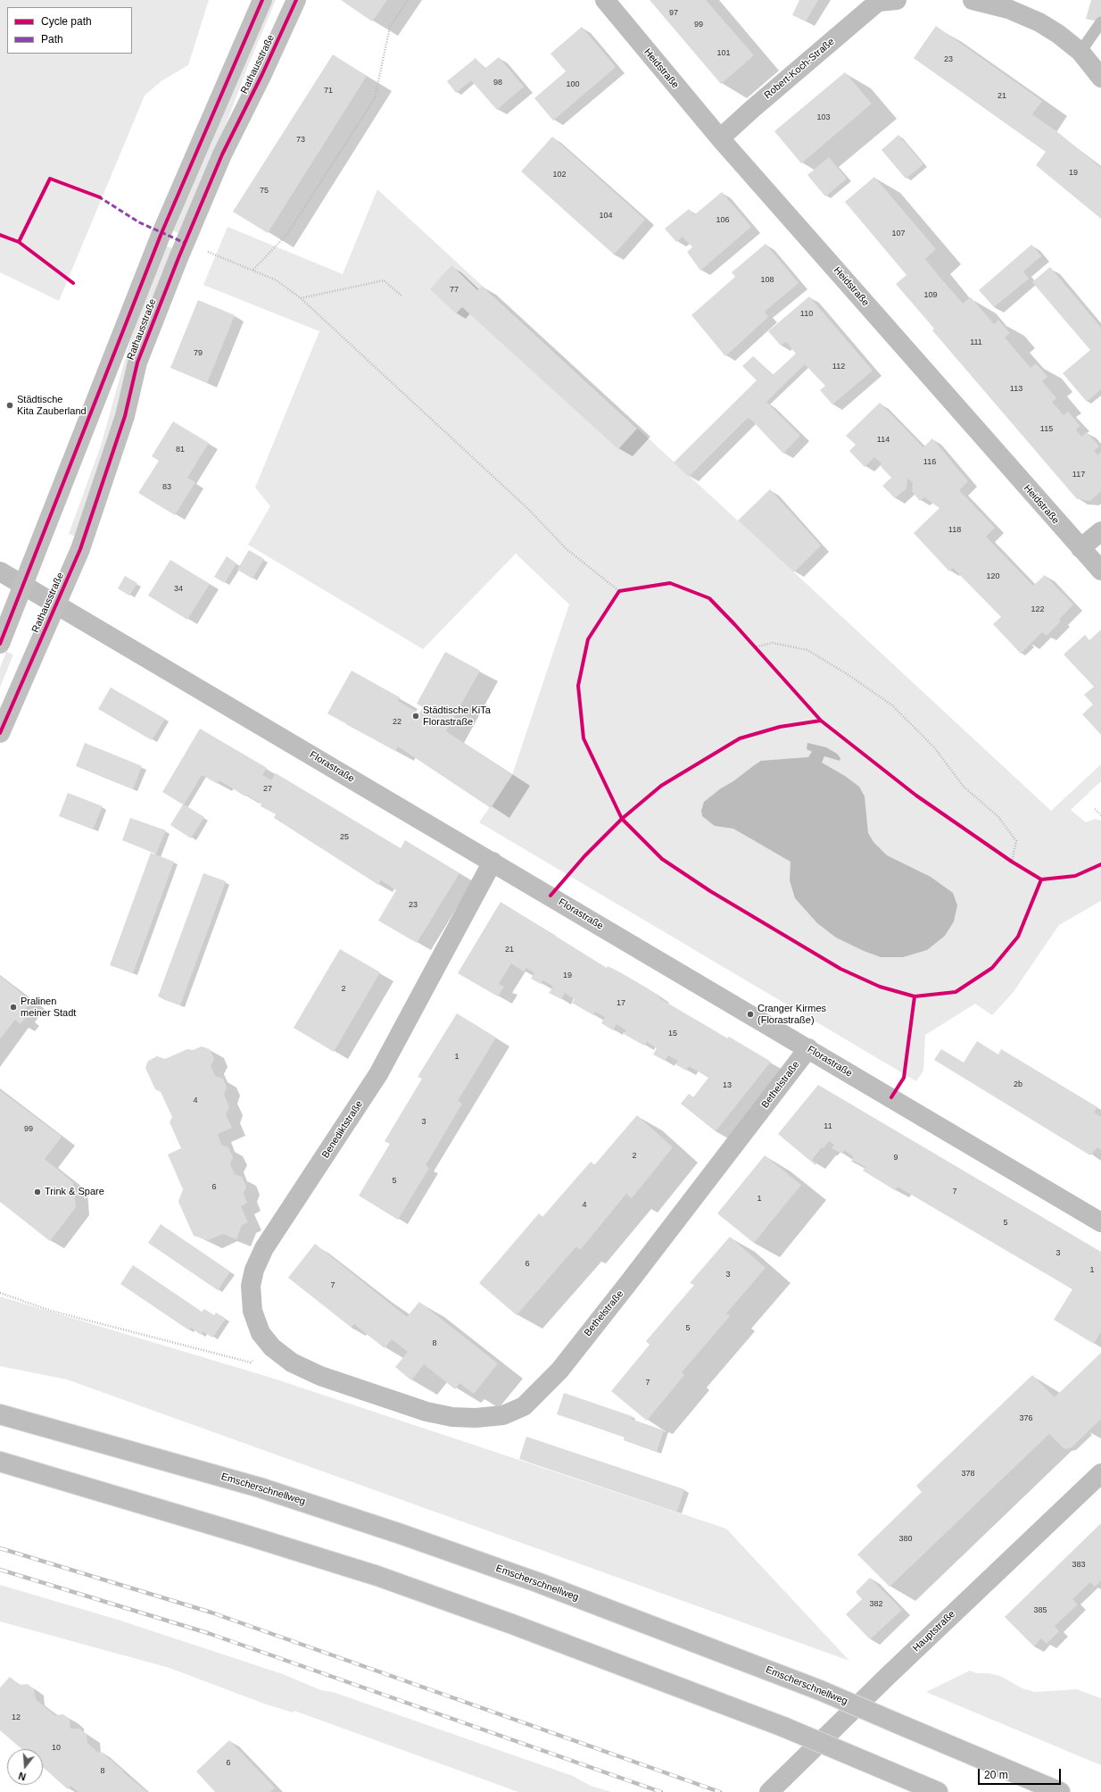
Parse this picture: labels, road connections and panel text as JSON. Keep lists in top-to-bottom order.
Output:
{
  "streets": {
    "main road": [
      "Heidstraße",
      "Robert-Koch-Straße",
      "Florastraße",
      "Bethelstraße",
      "Benediktstraße",
      "Emscherschnellweg",
      "Hauptstraße"
    ],
    "street": ["Rathausstraße"]
  },
  "crossings": [
    ["Rathausstraße", "Florastraße"],
    ["Heidstraße", "Robert-Koch-Straße"],
    ["Florastraße", "Bethelstraße"],
    ["Florastraße", "Benediktstraße"],
    ["Bethelstraße", "Benediktstraße"]
  ],
  "places": [
    "Städtische Kita Zauberland",
    "Städtische KiTa Florastraße",
    "Pralinen meiner Stadt",
    "Cranger Kirmes (Florastraße)",
    "Trink & Spare"
  ],
  "house_numbers": [
    "97",
    "99",
    "101",
    "23",
    "98",
    "100",
    "71",
    "21",
    "103",
    "73",
    "19",
    "102",
    "75",
    "104",
    "106",
    "107",
    "108",
    "77",
    "109",
    "110",
    "111",
    "79",
    "112",
    "113",
    "115",
    "114",
    "81",
    "116",
    "117",
    "83",
    "118",
    "120",
    "34",
    "122",
    "22",
    "27",
    "25",
    "23",
    "21",
    "19",
    "2",
    "17",
    "15",
    "1",
    "2b",
    "13",
    "4",
    "3",
    "11",
    "99",
    "2",
    "9",
    "5",
    "6",
    "7",
    "1",
    "4",
    "5",
    "3",
    "6",
    "1",
    "3",
    "7",
    "5",
    "8",
    "7",
    "376",
    "378",
    "380",
    "383",
    "382",
    "385",
    "12",
    "10",
    "6",
    "8"
  ],
  "legend": ["Cycle path", "Path"],
  "scale_bar": "20 m",
  "north": "bottom"
}
